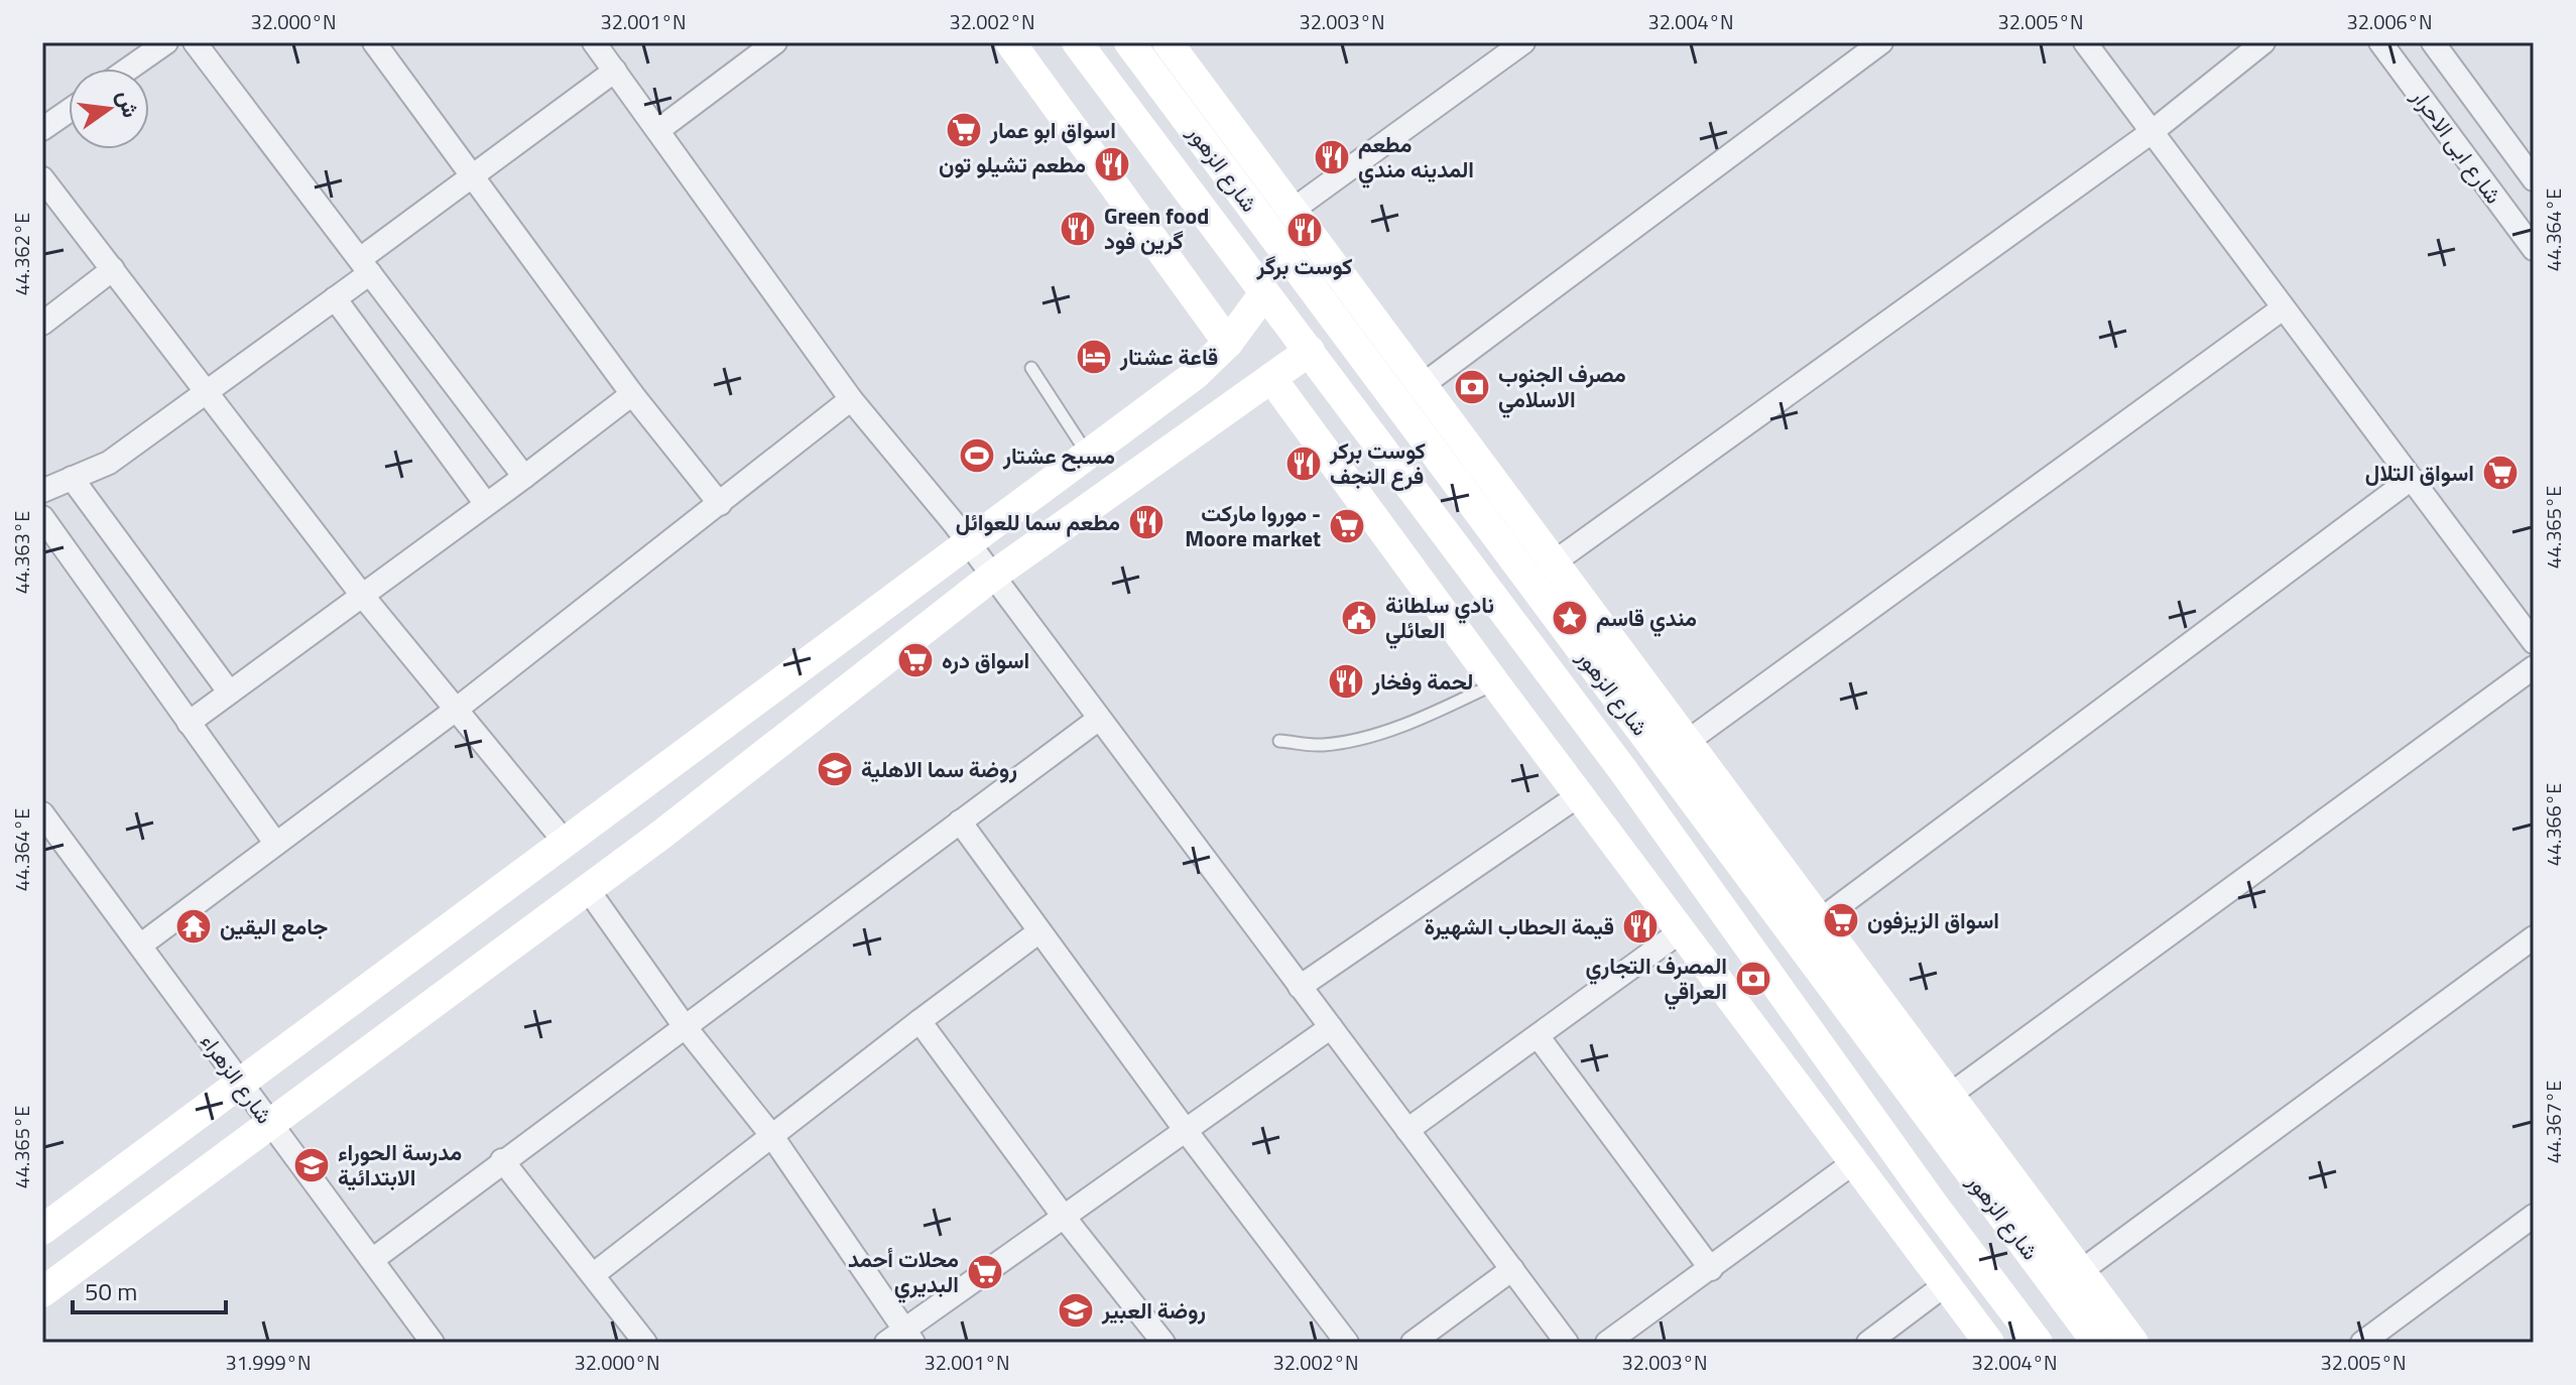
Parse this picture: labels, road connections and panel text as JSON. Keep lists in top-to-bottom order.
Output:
{
  "streets": {
    "street": ["شارع ابی الاحرار", "شارع الزهور", "شارع الزهراء"]
  },
  "places": {
    "supermarket": [
      "اسواق ابو عمار",
      "اسواق التلال",
      "موروا ماركت - Moore market",
      "اسواق دره",
      "اسواق الزيزفون",
      "محلات أحمد البديري"
    ],
    "restaurant": [
      "مطعم المدينه مندي",
      "مطعم تشيلو تون",
      "Green food گرين فود",
      "كوست برگر",
      "كوست بركر فرع النجف",
      "مطعم سما للعوائل",
      "لحمة وفخار",
      "قيمة الحطاب الشهيرة"
    ],
    "hotel": ["قاعة عشتار"],
    "bank": ["مصرف الجنوب الاسلامي", "المصرف التجاري العراقي"],
    "sports": ["مسبح عشتار"],
    "public building": ["نادي سلطانة العائلي"],
    "place": ["مندي قاسم"],
    "school or university": ["روضة سما الاهلية", "مدرسة الحوراء الابتدائية", "روضة العبير"],
    "temple": ["جامع اليقين"]
  },
  "scale_bar": "50 m",
  "north": "right",
  "coordinates": [
    "32.000°N",
    "32.001°N",
    "32.002°N",
    "32.003°N",
    "32.004°N",
    "32.005°N",
    "32.006°N",
    "44.364°E",
    "44.362°E",
    "44.365°E",
    "44.363°E",
    "44.366°E",
    "44.367°E",
    "31.999°N"
  ]
}
